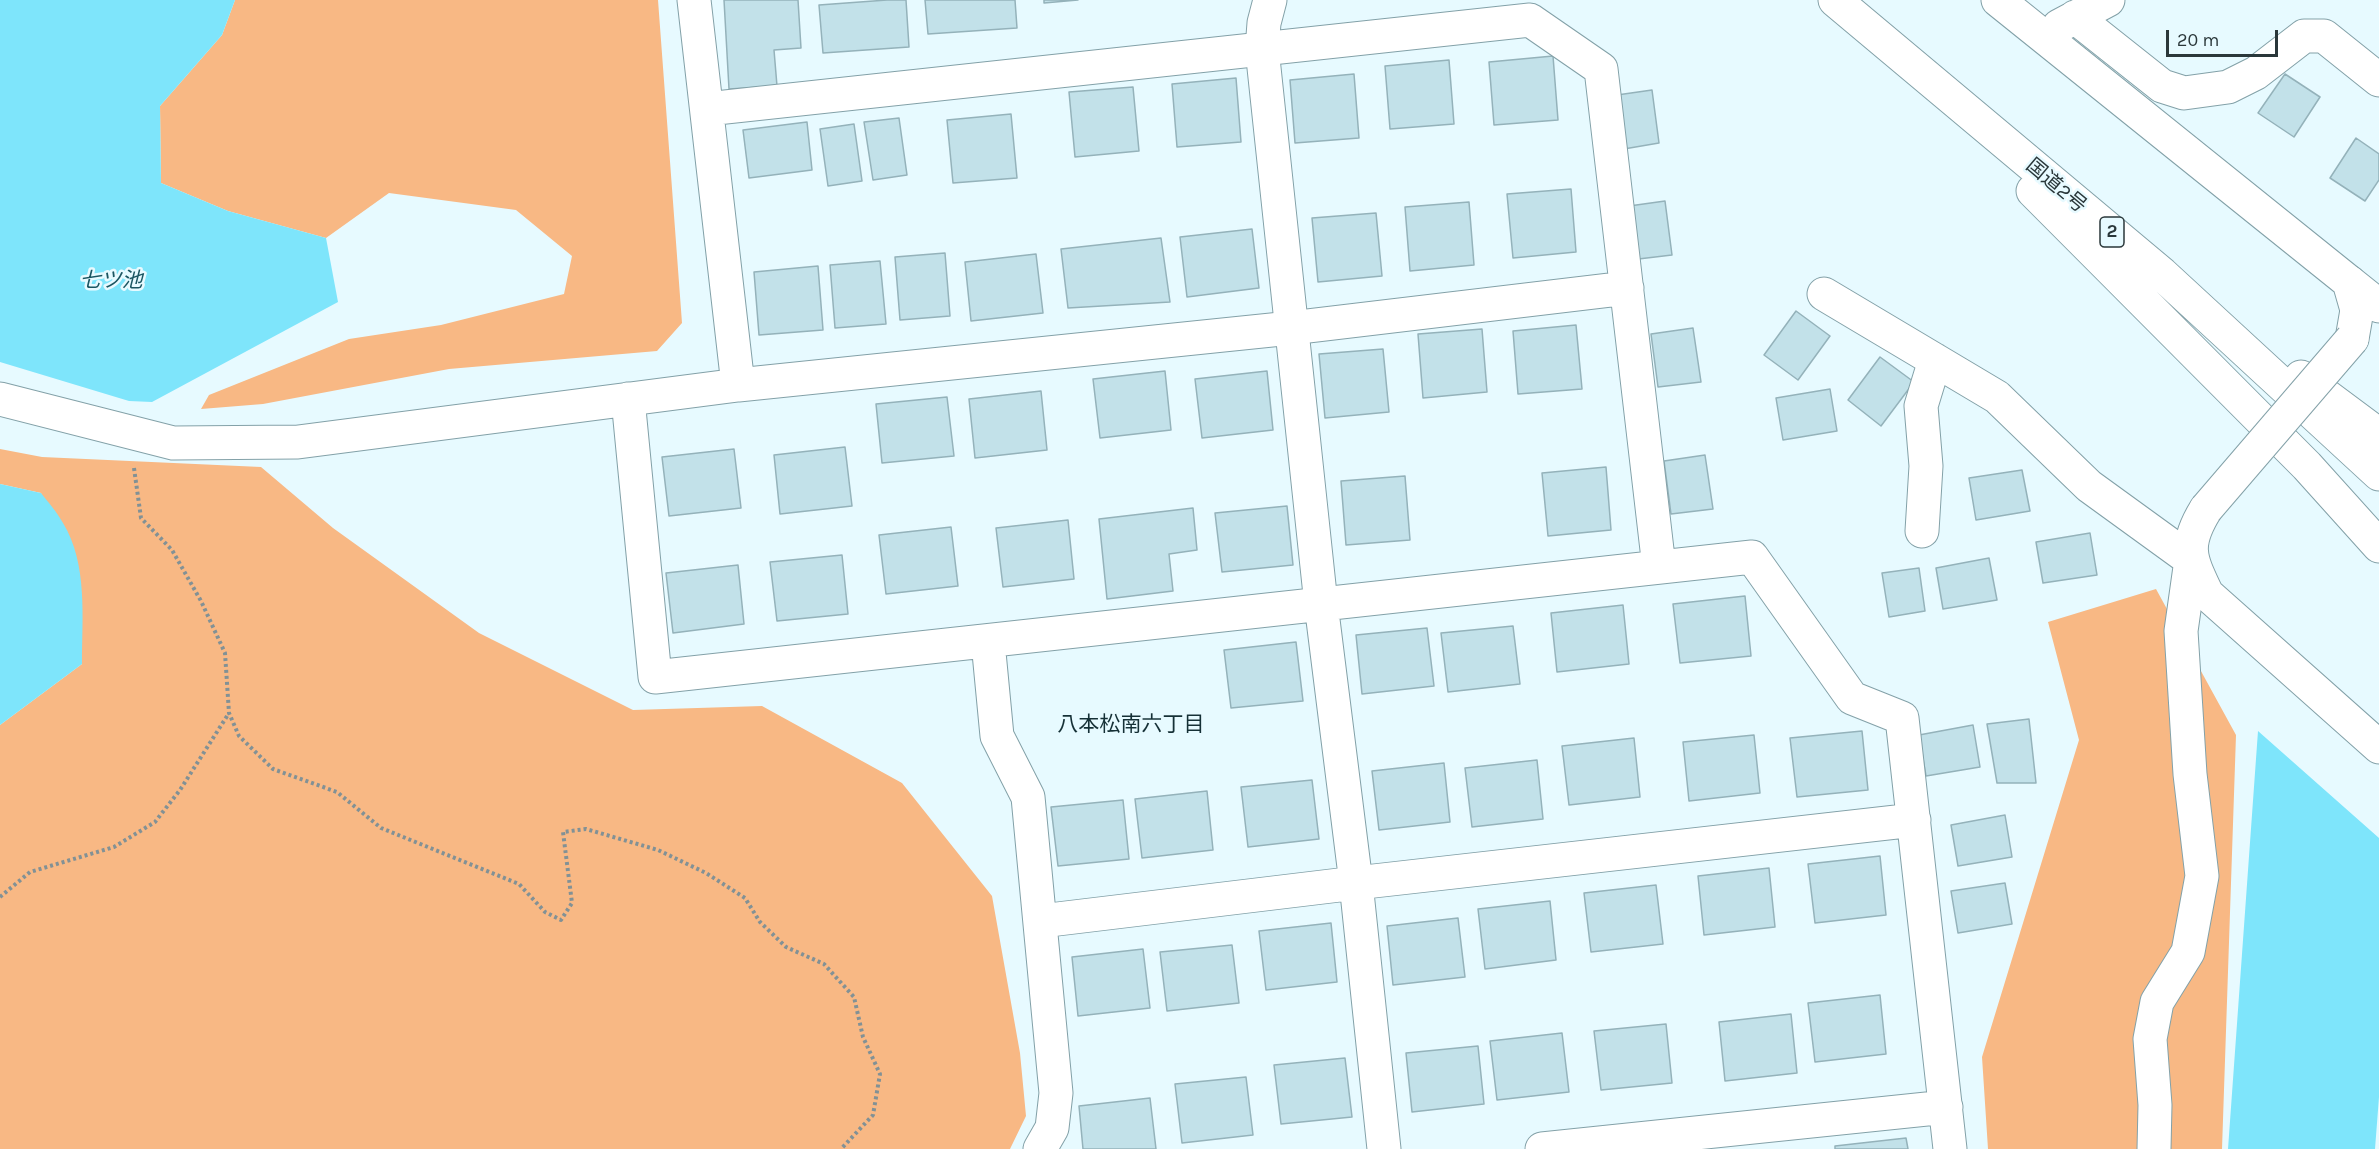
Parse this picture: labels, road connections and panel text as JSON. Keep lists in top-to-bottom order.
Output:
{
  "streets": {
    "main road": ["国道2号", "2"]
  },
  "districts": ["八本松南六丁目"],
  "water": ["七ツ池"],
  "scale_bar": "20 m"
}
